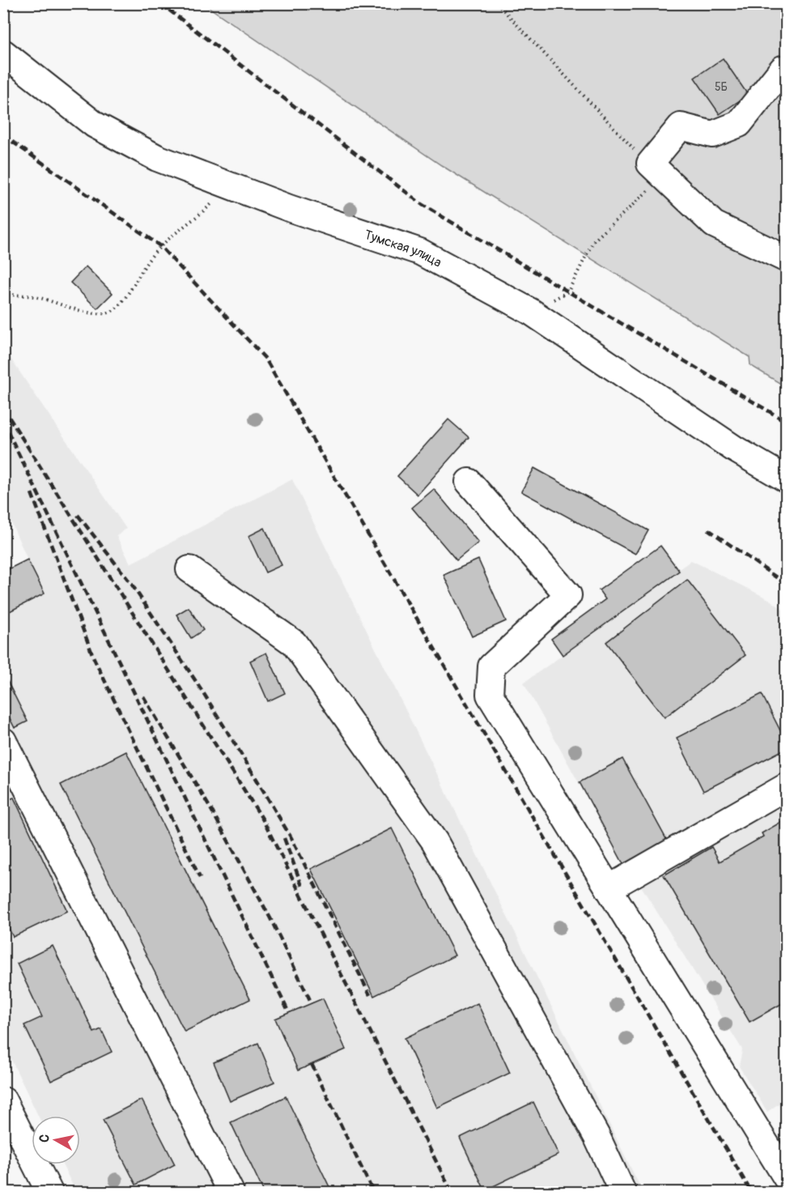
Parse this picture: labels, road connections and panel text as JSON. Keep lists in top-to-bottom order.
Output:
{
  "streets": {
    "street": ["Тумская улица"]
  },
  "house_numbers": ["5Б"],
  "north": "left"
}
